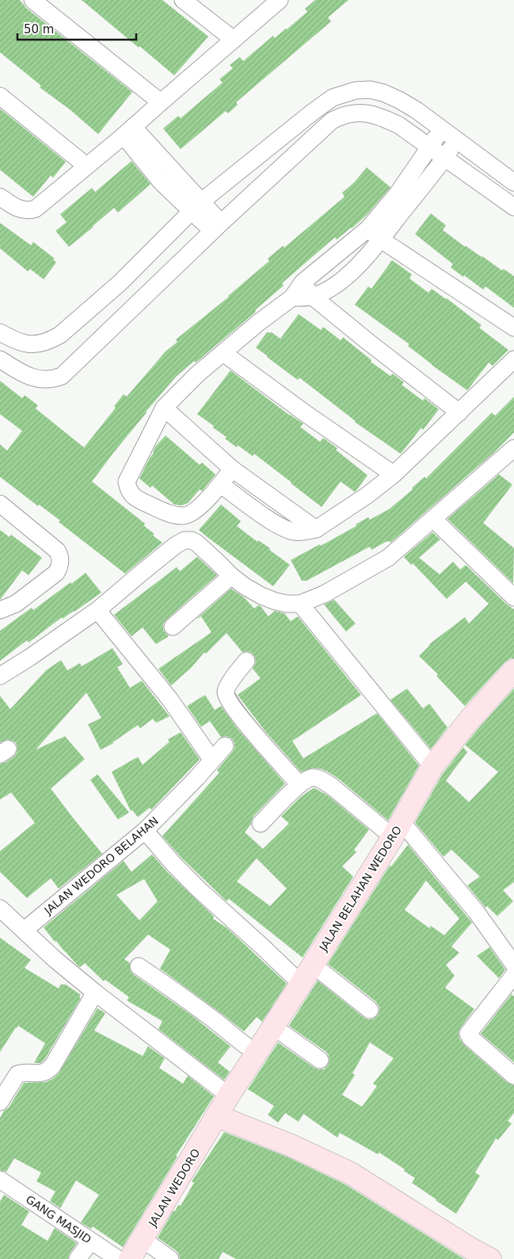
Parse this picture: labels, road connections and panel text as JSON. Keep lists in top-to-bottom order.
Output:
{
  "streets": {
    "street": [
      "JALAN WEDORO BELAHAN",
      "JALAN BELAHAN WEDORO",
      "JALAN WEDORO",
      "GANG MASJID"
    ]
  },
  "crossings": [
    ["JALAN BELAHAN WEDORO", "JALAN WEDORO"]
  ],
  "scale_bar": "50 m"
}
